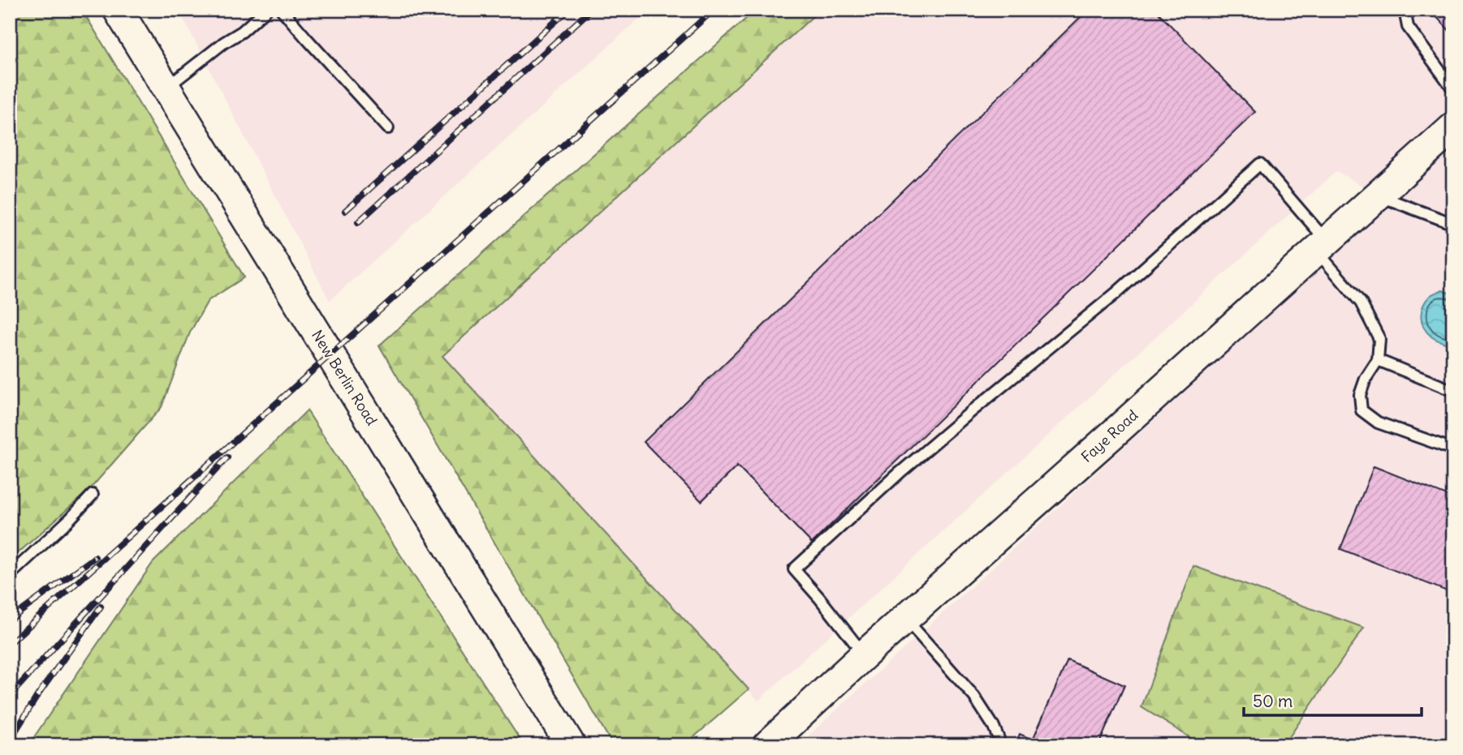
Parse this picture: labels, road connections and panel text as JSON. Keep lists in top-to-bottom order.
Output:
{
  "streets": {
    "street": ["New Berlin Road", "Faye Road"]
  },
  "scale_bar": "50 m"
}
